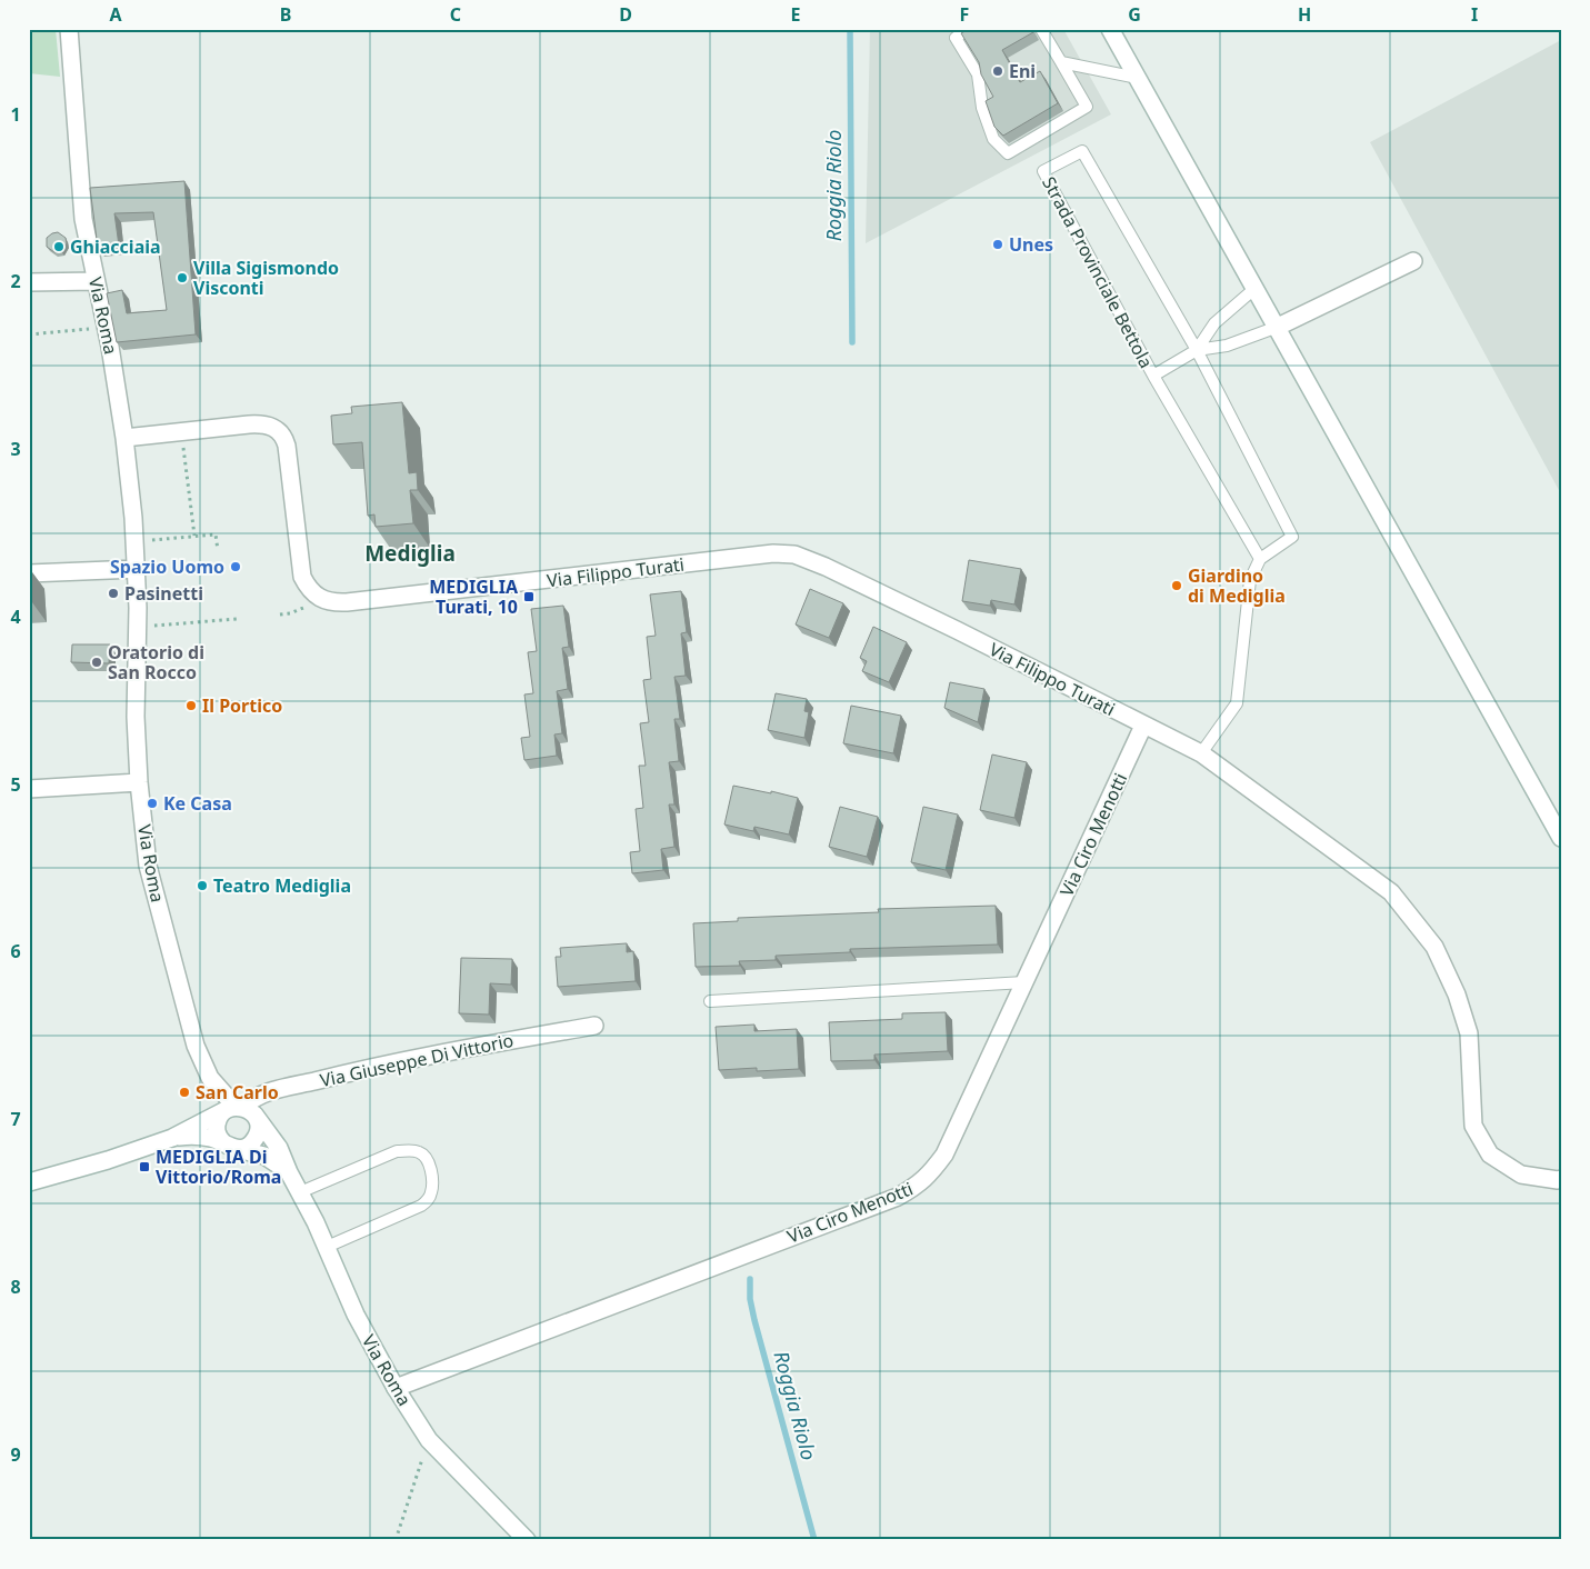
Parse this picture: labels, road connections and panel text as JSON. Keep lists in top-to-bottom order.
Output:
{
  "streets": {
    "street": [
      "Via Roma",
      "Via Filippo Turati",
      "Via Ciro Menotti",
      "Via Giuseppe Di Vittorio"
    ],
    "lane": ["Strada Provinciale Bettola"]
  },
  "crossings": [
    ["Via Roma", "Via Filippo Turati"],
    ["Via Roma", "Via Ciro Menotti"],
    ["Via Roma", "Via Giuseppe Di Vittorio"],
    ["Via Filippo Turati", "Via Ciro Menotti"]
  ],
  "districts": ["Mediglia"],
  "water": ["Roggia Riolo"],
  "places": {
    "other": [
      "Eni",
      "Unes",
      "Ghiacciaia",
      "Villa Sigismondo Visconti",
      "Spazio Uomo",
      "Giardino di Mediglia",
      "Pasinetti",
      "Oratorio di San Rocco",
      "Il Portico",
      "Ke Casa",
      "Teatro Mediglia",
      "San Carlo"
    ],
    "transit": ["MEDIGLIA Turati, 10", "MEDIGLIA Di Vittorio/Roma"]
  },
  "grid": {
    "columns": [
      "A",
      "B",
      "C",
      "D",
      "E",
      "F",
      "G",
      "H",
      "I"
    ],
    "rows": [
      "1",
      "2",
      "3",
      "4",
      "5",
      "6",
      "7",
      "8",
      "9"
    ]
  }
}
